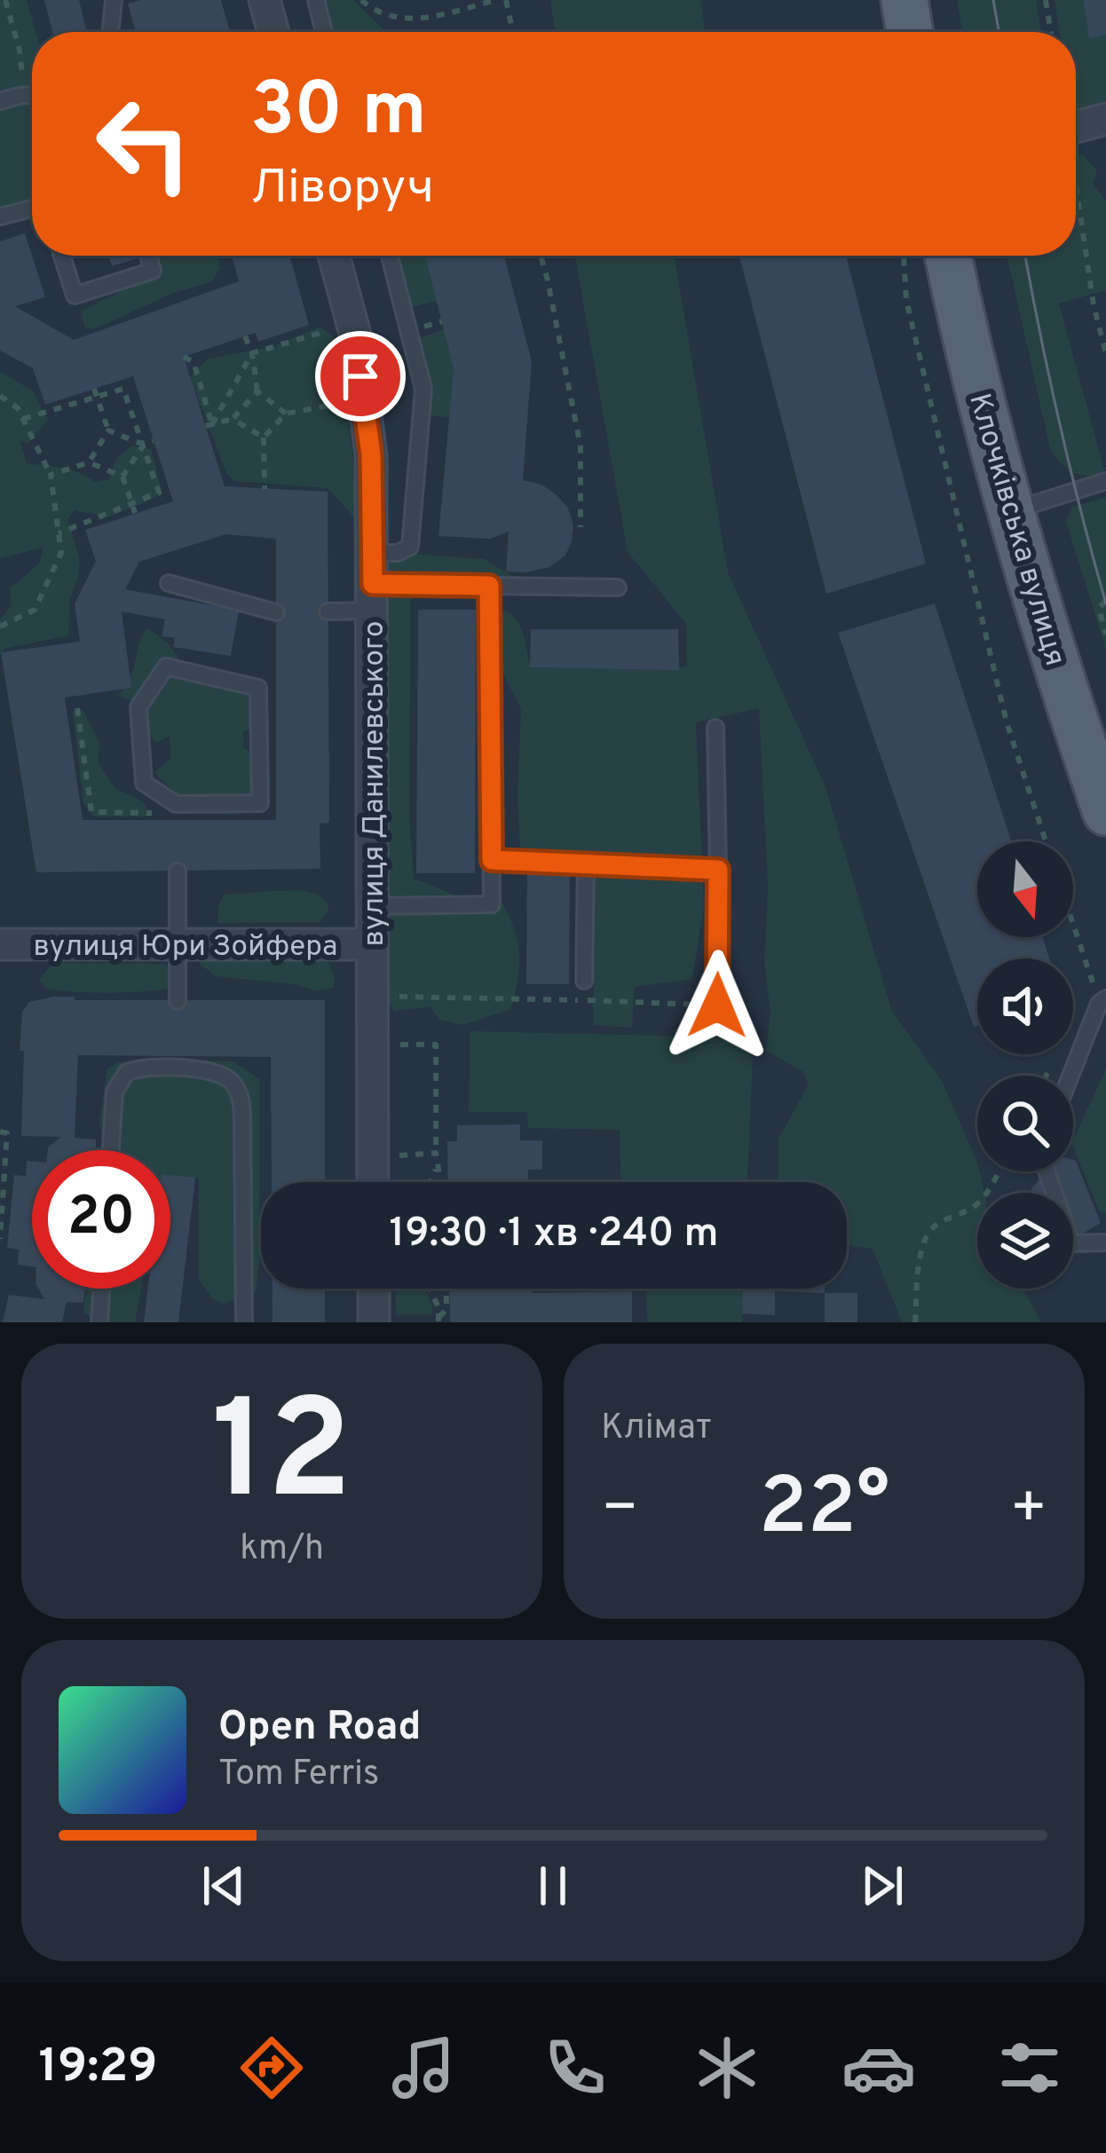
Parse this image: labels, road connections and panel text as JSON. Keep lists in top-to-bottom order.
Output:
{
  "streets": {
    "main road": ["Клочківська вулиця"],
    "street": ["вулиця Данилевського", "вулиця Юри Зойфера"]
  },
  "crossings": [
    ["вулиця Данилевського", "вулиця Юри Зойфера"]
  ],
  "north": "bottom",
  "page": {
    "turn": ["30 m", "Ліворуч"],
    "limit": "20",
    "trip": "19:30 · 1 хв · 240 m",
    "tile": [
      ["12", "km/h"],
      "Клімат"
    ],
    "heat": ["−", "22°", "+"],
    "song": ["Open Road", "Tom Ferris"],
    "tabs": "19:29"
  }
}
